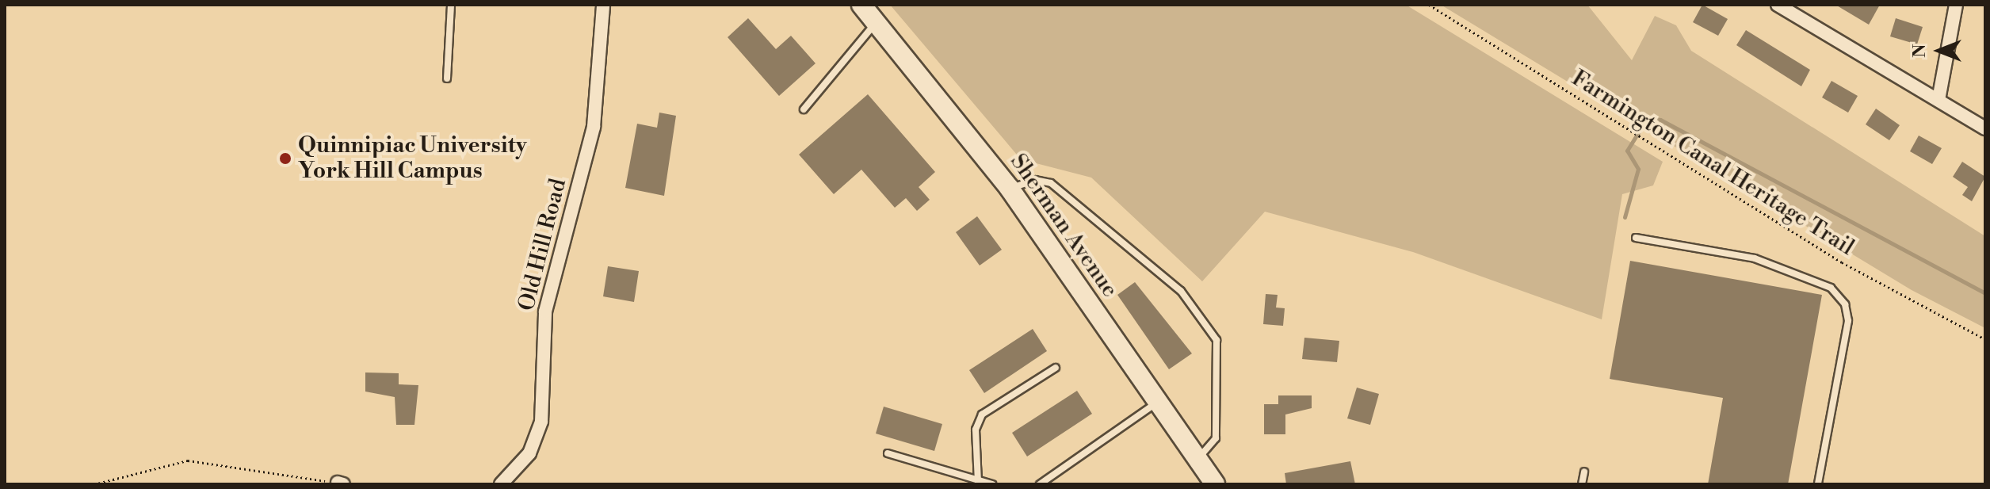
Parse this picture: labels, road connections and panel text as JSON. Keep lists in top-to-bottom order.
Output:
{
  "streets": {
    "main road": ["Sherman Avenue"],
    "street": ["Old Hill Road"],
    "path": ["Farmington Canal Heritage Trail"]
  },
  "places": ["Quinnipiac University York Hill Campus"],
  "north": "left"
}
